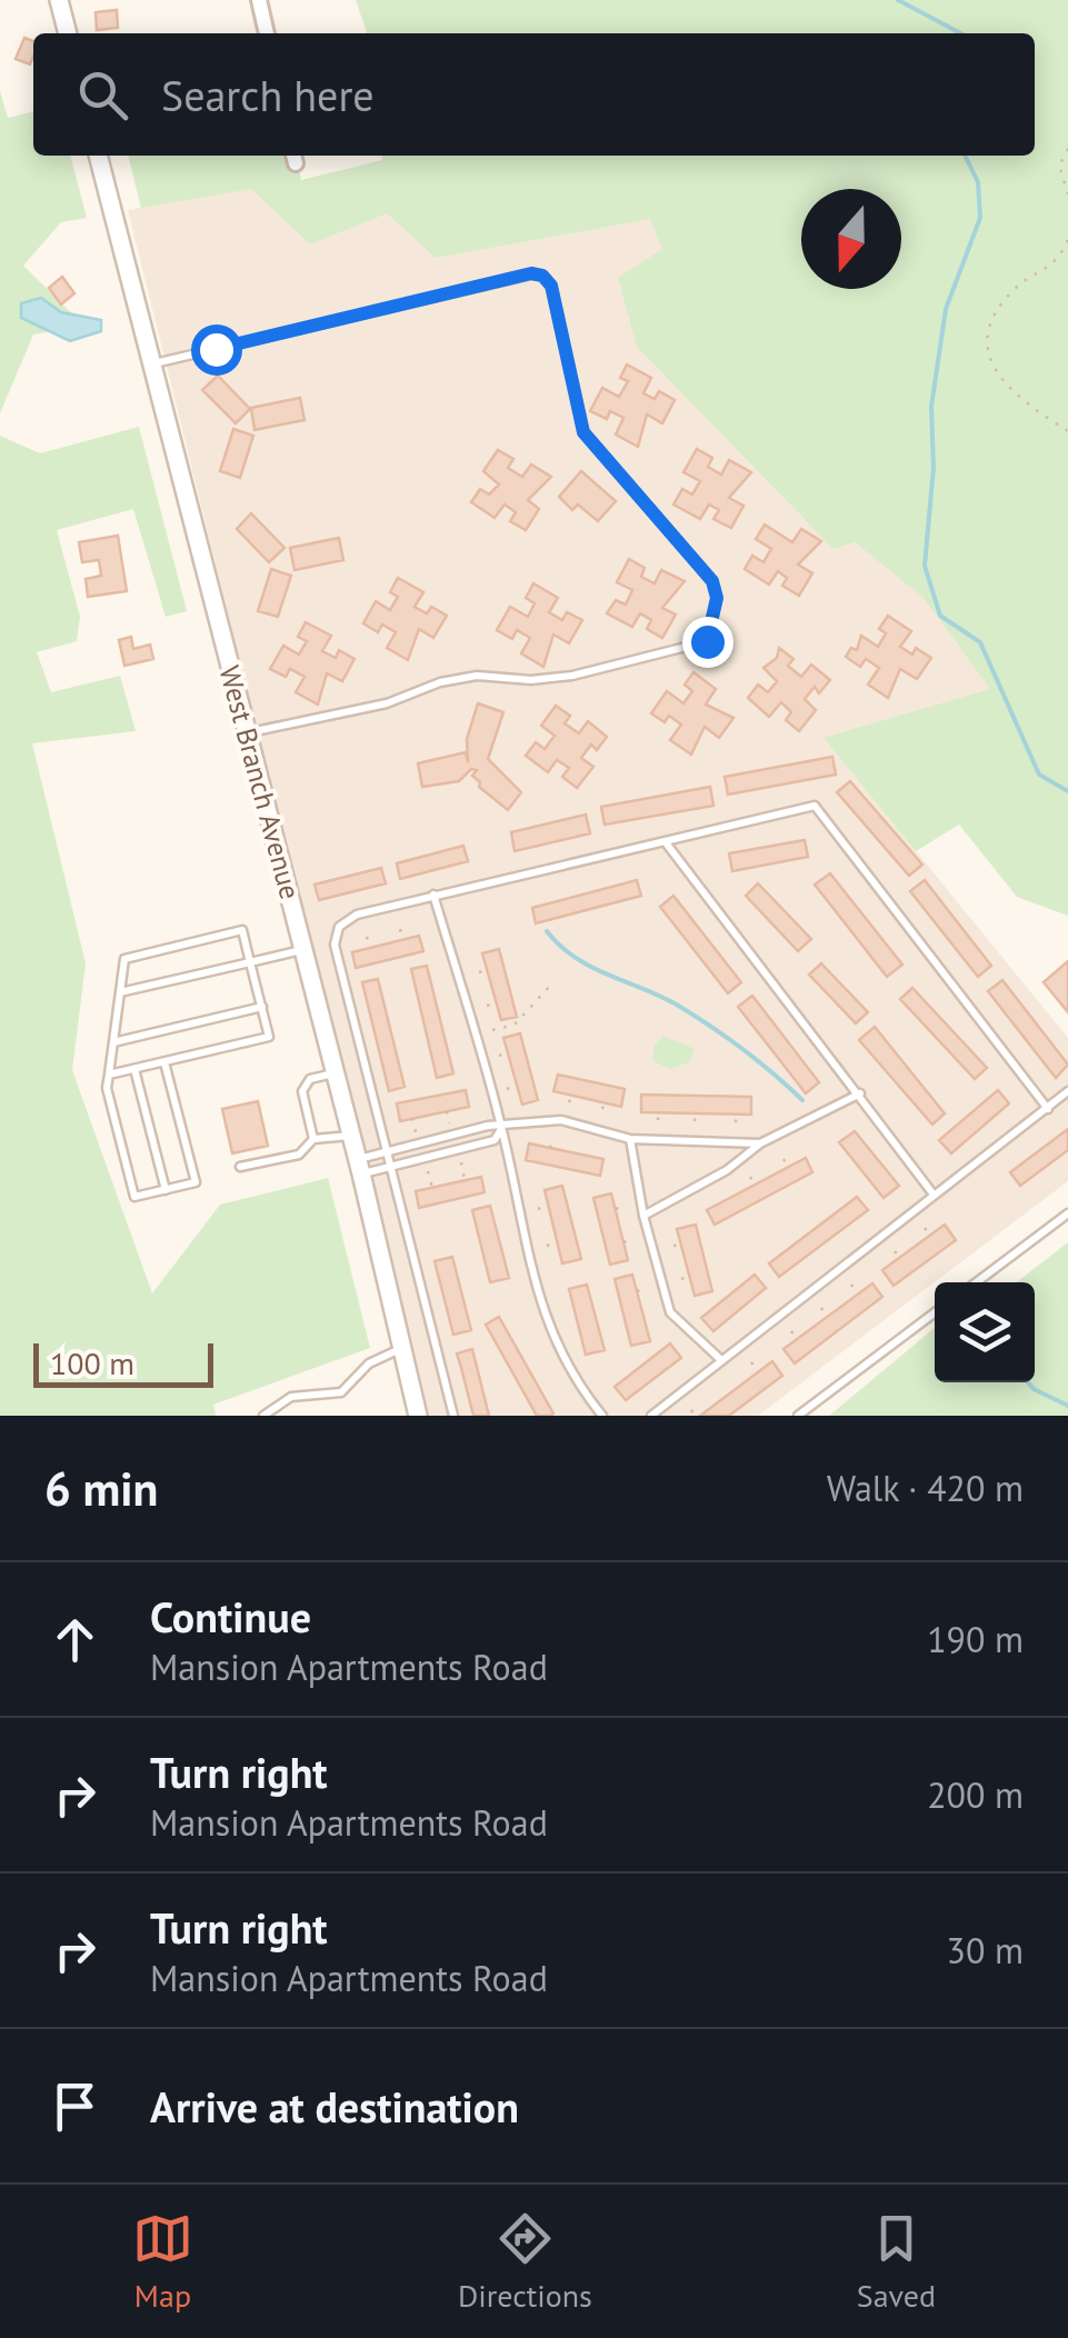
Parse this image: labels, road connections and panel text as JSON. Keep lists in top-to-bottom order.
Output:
{
  "streets": {
    "street": ["West Branch Avenue"]
  },
  "scale_bar": "100 m",
  "north": "bottom",
  "page": {
    "search": "Search here",
    "scale": "100 m",
    "heading": ["6 min", "Walk · 420 m"],
    "list": [
      ["Continue", "Mansion Apartments Road", "190 m"],
      ["Turn right", "Mansion Apartments Road", "200 m"],
      ["Turn right", "Mansion Apartments Road", "30 m"],
      "Arrive at destination"
    ],
    "nav": ["Map", "Directions", "Saved"]
  }
}
